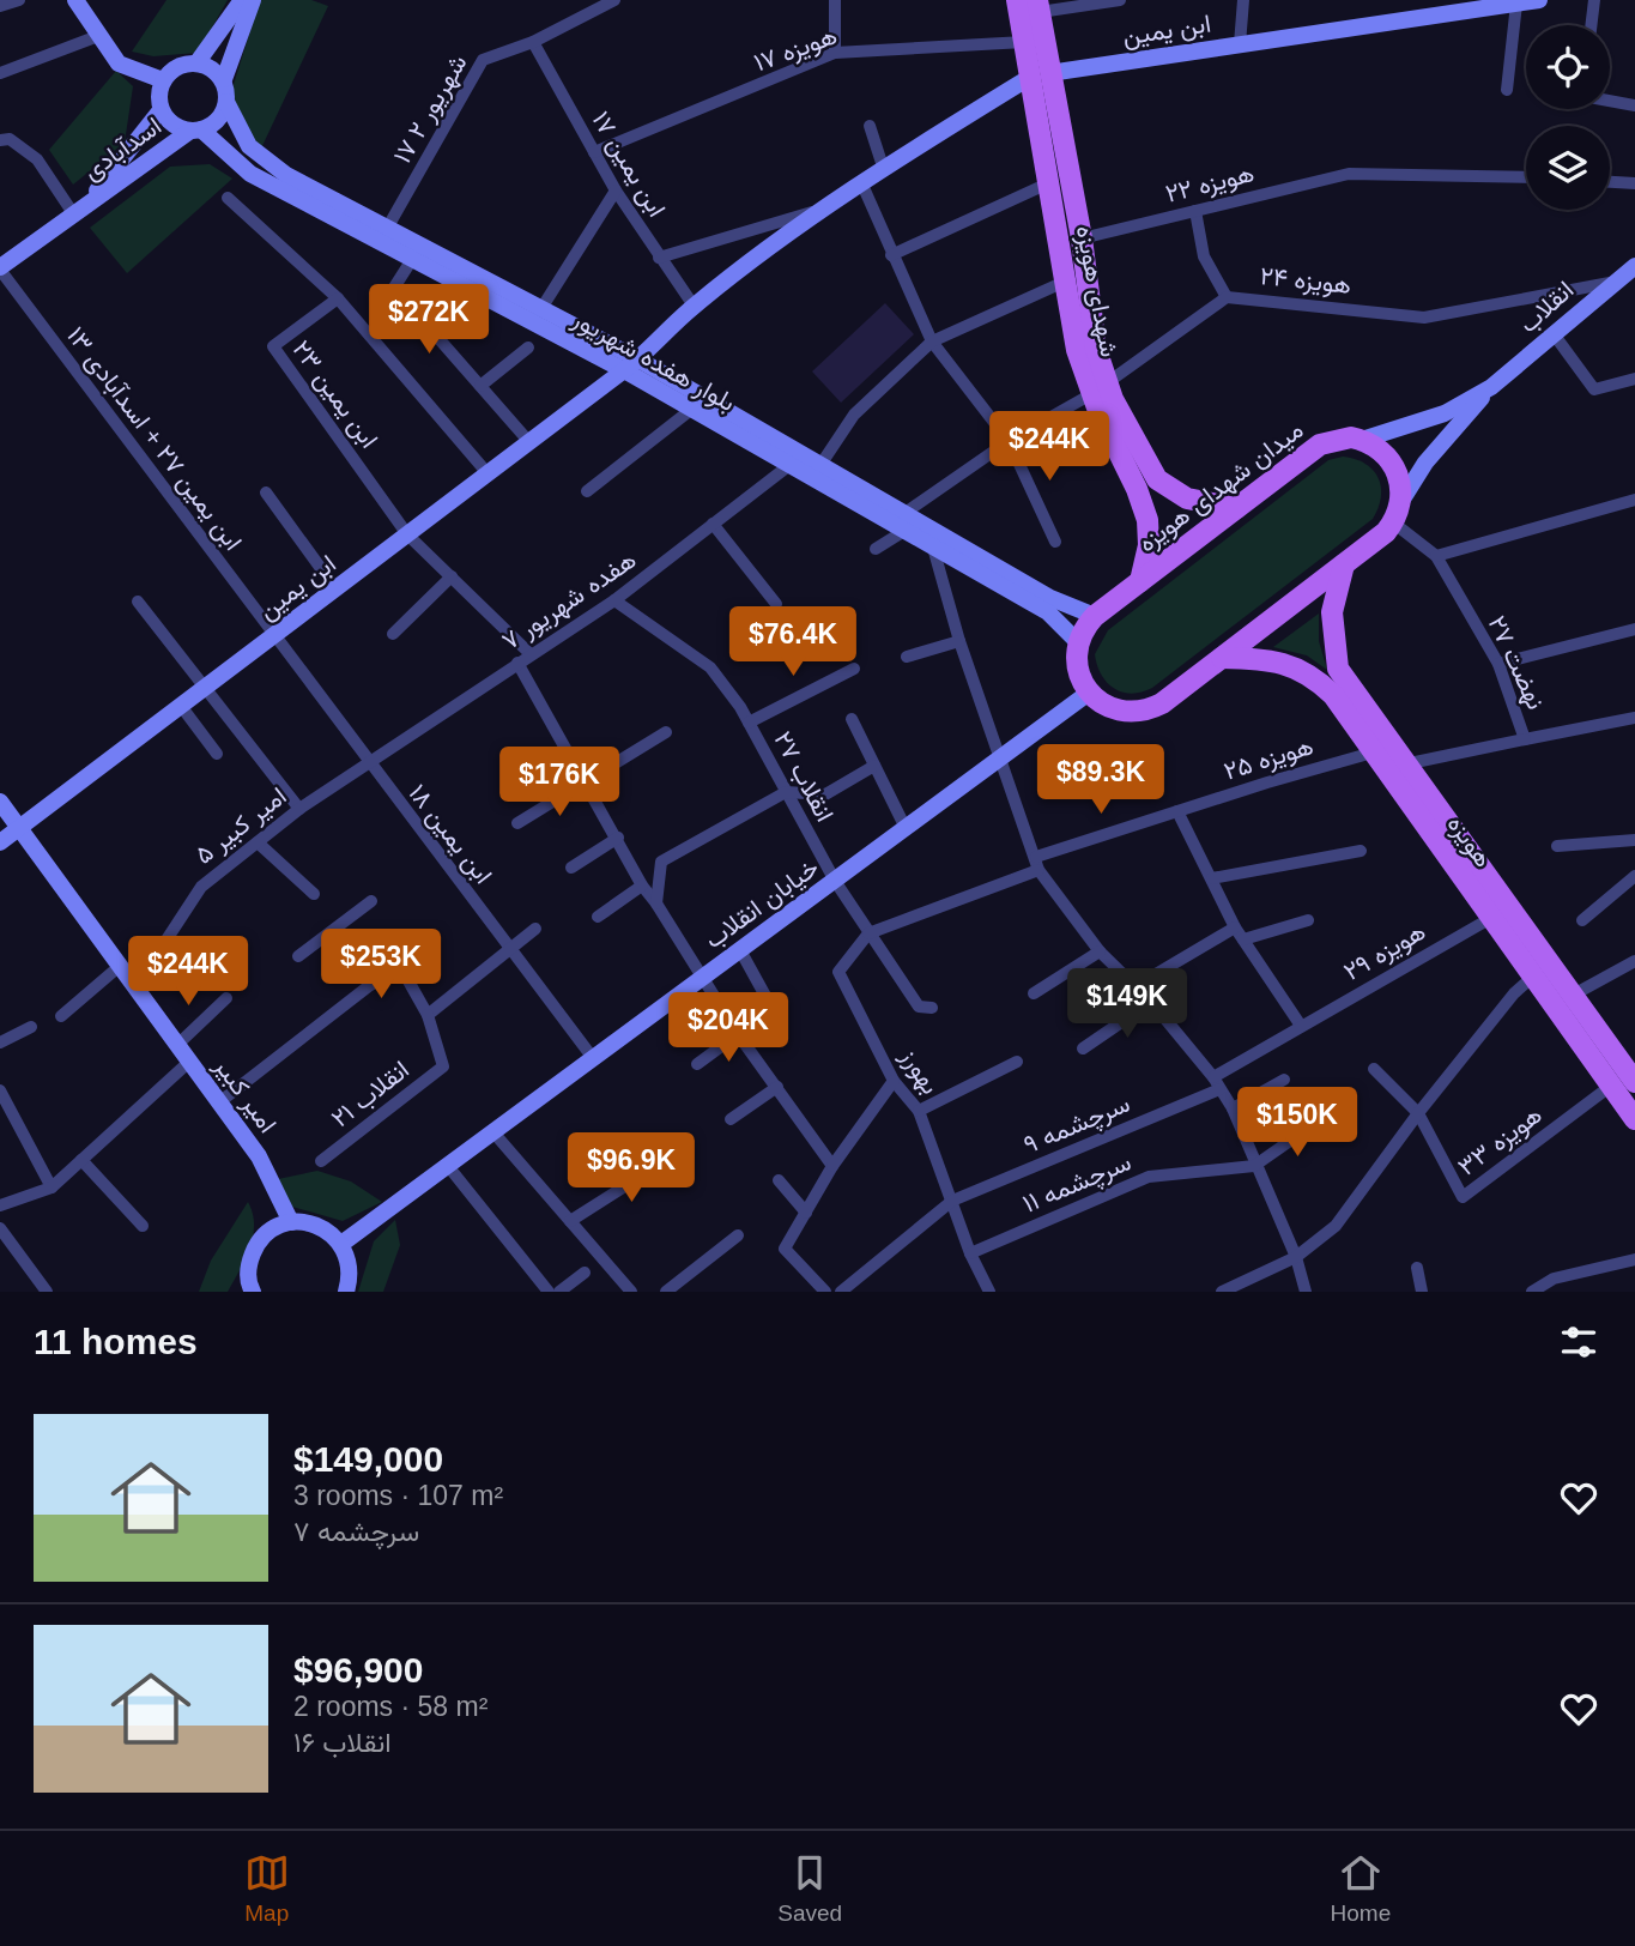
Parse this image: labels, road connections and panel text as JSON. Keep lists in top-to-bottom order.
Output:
{
  "streets": {
    "main road": [
      "ابن یمین",
      "اسدآبادی",
      "شهدای هویزه",
      "انقلاب",
      "بلوار هفده شهریور",
      "میدان شهدای هویزه",
      "هویزه",
      "خیابان انقلاب",
      "امیر کبیر"
    ],
    "street": [
      "هویزه ۱۷",
      "۱۷ شهریور ۲",
      "ابن یمین ۱۷",
      "هویزه ۲۲",
      "هویزه ۲۴",
      "ابن یمین ۲۳",
      "ابن یمین ۲۷ + اسدآبادی ۱۳",
      "هفده شهریور ۷",
      "نهضت ۲۷",
      "هویزه ۲۵",
      "انقلاب ۲۷",
      "امیر کبیر ۵",
      "ابن یمین ۱۸",
      "هویزه ۲۹",
      "بهورز",
      "انقلاب ۲۱",
      "سرچشمه ۹",
      "هویزه ۳۳",
      "سرچشمه ۱۱"
    ]
  },
  "crossings": [
    ["ابن یمین", "ابن یمین ۱۷"],
    ["ابن یمین", "شهدای هویزه"],
    ["ابن یمین", "بلوار هفده شهریور"],
    ["ابن یمین", "ابن یمین ۲۳"],
    ["ابن یمین", "ابن یمین ۲۷ + اسدآبادی ۱۳"],
    ["ابن یمین", "ابن یمین ۱۸"],
    ["ابن یمین", "امیر کبیر"],
    ["هویزه ۱۷", "ابن یمین ۱۷"],
    ["هویزه ۱۷", "شهدای هویزه"],
    ["۱۷ شهریور ۲", "ابن یمین ۱۷"],
    ["۱۷ شهریور ۲", "بلوار هفده شهریور"],
    ["اسدآبادی", "بلوار هفده شهریور"],
    ["اسدآبادی", "ابن یمین ۲۷ + اسدآبادی ۱۳"],
    ["هویزه ۲۲", "شهدای هویزه"],
    ["هویزه ۲۴", "شهدای هویزه"],
    ["هویزه ۲۴", "انقلاب"],
    ["هویزه ۲۴", "بلوار هفده شهریور"],
    ["شهدای هویزه", "میدان شهدای هویزه"],
    ["بلوار هفده شهریور", "میدان شهدای هویزه"],
    ["بلوار هفده شهریور", "هفده شهریور ۷"],
    ["ابن یمین ۲۷ + اسدآبادی ۱۳", "ابن یمین ۱۸"],
    ["هفده شهریور ۷", "انقلاب ۲۷"],
    ["هفده شهریور ۷", "امیر کبیر ۵"],
    ["هفده شهریور ۷", "ابن یمین ۱۸"],
    ["هویزه ۲۵", "انقلاب ۲۷"],
    ["هویزه ۲۵", "هویزه"],
    ["هویزه ۲۵", "بهورز"],
    ["انقلاب ۲۷", "خیابان انقلاب"],
    ["انقلاب ۲۷", "بهورز"],
    ["امیر کبیر ۵", "ابن یمین ۱۸"],
    ["امیر کبیر ۵", "امیر کبیر"],
    ["ابن یمین ۱۸", "خیابان انقلاب"],
    ["هویزه", "هویزه ۲۹"],
    ["هویزه", "هویزه ۳۳"],
    ["هویزه ۲۹", "سرچشمه ۹"],
    ["بهورز", "سرچشمه ۹"],
    ["بهورز", "سرچشمه ۱۱"]
  ],
  "page": {
    "price": [
      "$272K",
      "$244K",
      "$76.4K",
      "$89.3K",
      "$176K",
      "$253K",
      "$244K",
      "$149K",
      "$204K",
      "$150K",
      "$96.9K"
    ],
    "heading": "11 homes",
    "list": [
      {
        "name": "$149,000",
        "note": "3 rooms · 107 m² · سرچشمه ۷"
      },
      {
        "name": "$96,900",
        "note": "2 rooms · 58 m² · انقلاب ۱۶"
      }
    ],
    "tabs": ["Map", "Saved", "Home"]
  }
}
